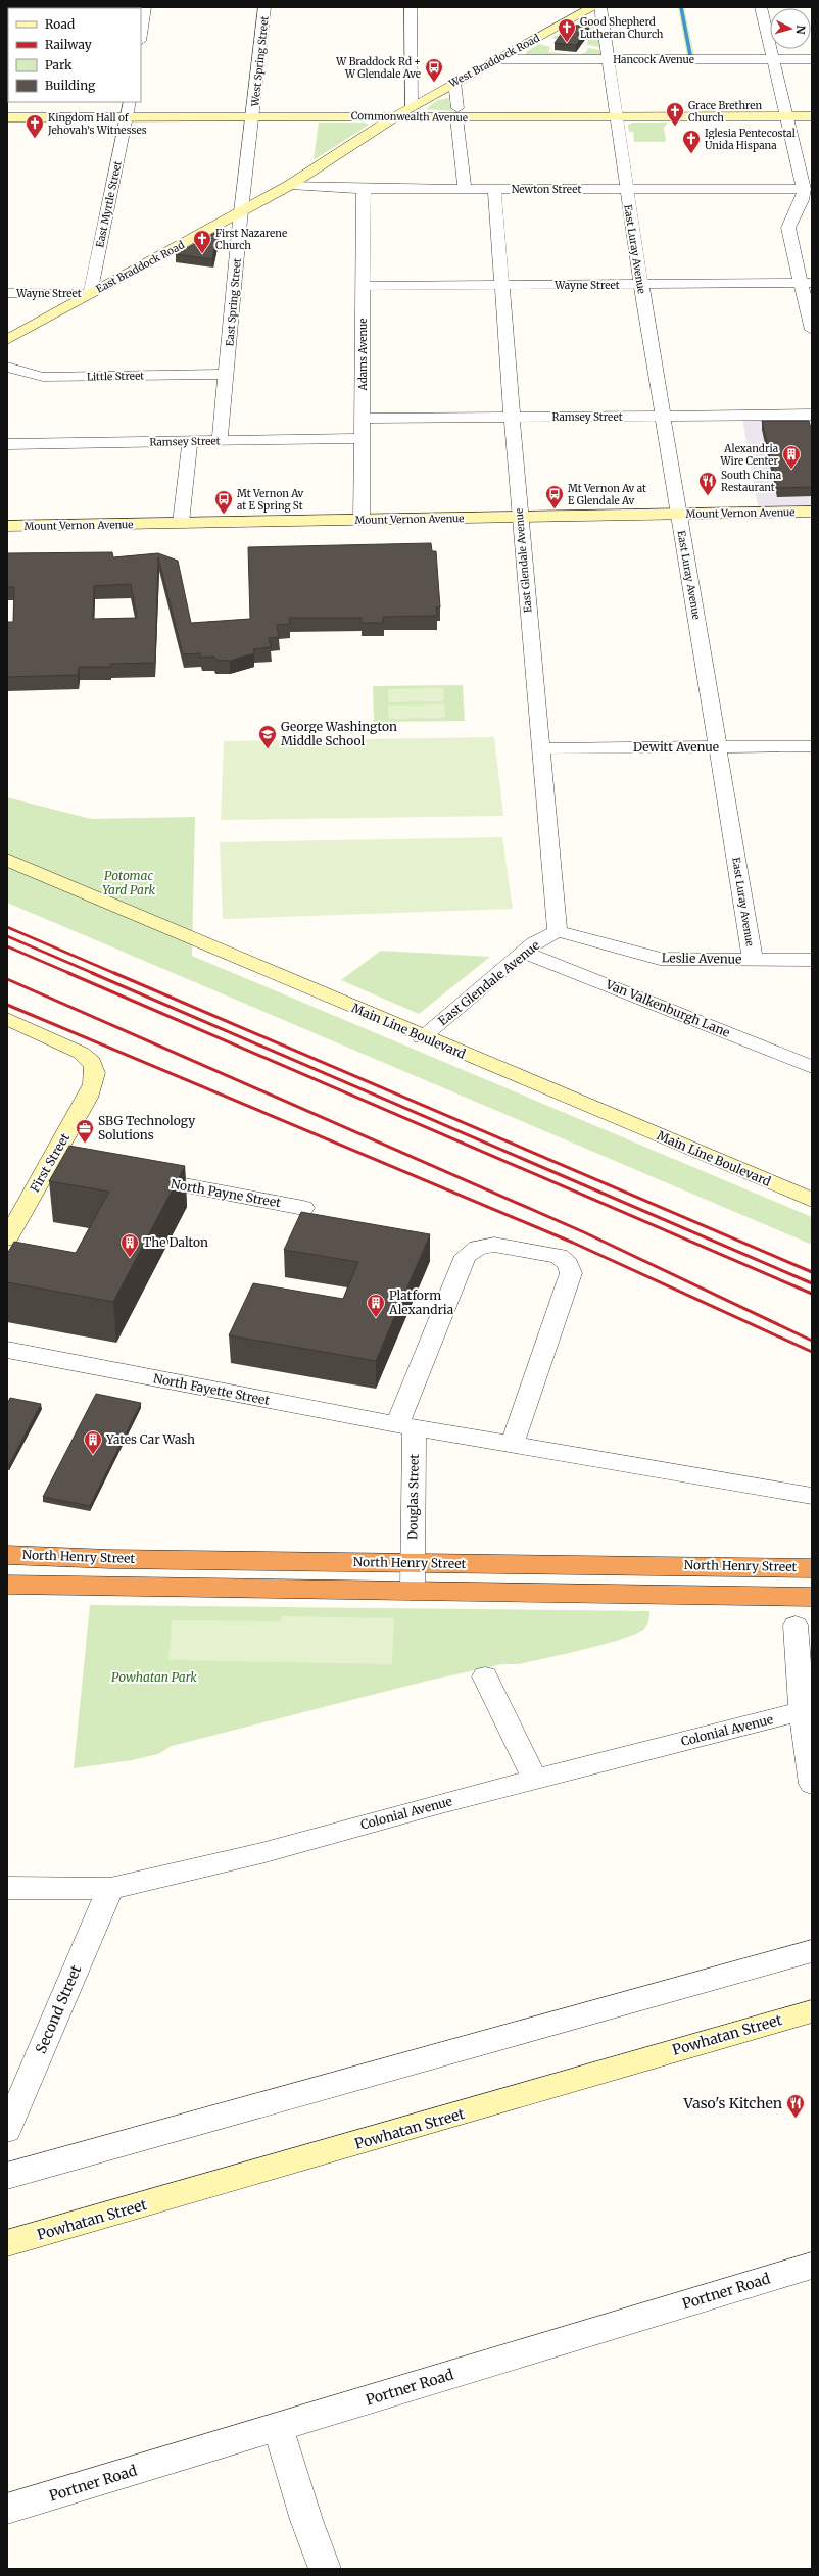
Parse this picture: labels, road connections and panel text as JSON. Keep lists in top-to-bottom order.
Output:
{
  "streets": {
    "highway": ["North Henry Street"],
    "street": [
      "Hancock Avenue",
      "West Braddock Road",
      "West Spring Street",
      "Commonwealth Avenue",
      "Newton Street",
      "East Myrtle Street",
      "East Luray Avenue",
      "East Braddock Road",
      "Wayne Street",
      "East Spring Street",
      "Adams Avenue",
      "Little Street",
      "Ramsey Street",
      "Mount Vernon Avenue",
      "East Glendale Avenue",
      "Dewitt Avenue",
      "Leslie Avenue",
      "Van Valkenburgh Lane",
      "Main Line Boulevard",
      "First Street",
      "North Payne Street",
      "North Fayette Street",
      "Douglas Street",
      "Colonial Avenue",
      "Second Street",
      "Powhatan Street",
      "Portner Road"
    ]
  },
  "crossings": [
    ["Hancock Avenue", "West Braddock Road"],
    ["Hancock Avenue", "East Luray Avenue"],
    ["West Braddock Road", "Commonwealth Avenue"],
    ["West Braddock Road", "East Braddock Road"],
    ["West Spring Street", "Commonwealth Avenue"],
    ["West Spring Street", "East Spring Street"],
    ["Commonwealth Avenue", "East Myrtle Street"],
    ["Commonwealth Avenue", "East Luray Avenue"],
    ["Commonwealth Avenue", "East Braddock Road"],
    ["Commonwealth Avenue", "East Spring Street"],
    ["Newton Street", "East Luray Avenue"],
    ["Newton Street", "East Braddock Road"],
    ["Newton Street", "Adams Avenue"],
    ["Newton Street", "East Glendale Avenue"],
    ["East Myrtle Street", "East Braddock Road"],
    ["East Myrtle Street", "Wayne Street"],
    ["East Luray Avenue", "Wayne Street"],
    ["East Luray Avenue", "Ramsey Street"],
    ["East Luray Avenue", "Mount Vernon Avenue"],
    ["East Luray Avenue", "Dewitt Avenue"],
    ["East Luray Avenue", "Leslie Avenue"],
    ["East Braddock Road", "Wayne Street"],
    ["East Braddock Road", "East Spring Street"],
    ["Wayne Street", "Adams Avenue"],
    ["Wayne Street", "East Glendale Avenue"],
    ["East Spring Street", "Little Street"],
    ["East Spring Street", "Ramsey Street"],
    ["Adams Avenue", "Ramsey Street"],
    ["Adams Avenue", "Mount Vernon Avenue"],
    ["Ramsey Street", "East Glendale Avenue"],
    ["Mount Vernon Avenue", "East Glendale Avenue"],
    ["East Glendale Avenue", "Dewitt Avenue"],
    ["East Glendale Avenue", "Leslie Avenue"],
    ["East Glendale Avenue", "Van Valkenburgh Lane"],
    ["East Glendale Avenue", "Main Line Boulevard"],
    ["North Fayette Street", "Douglas Street"],
    ["Douglas Street", "North Henry Street"],
    ["Colonial Avenue", "Second Street"]
  ],
  "parks": ["Potomac Yard Park", "Powhatan Park"],
  "places": {
    "church": [
      "Good Shepherd Lutheran Church",
      "Grace Brethren Church",
      "Kingdom Hall of Jehovah’s Witnesses",
      "Iglesia Pentecostal Unida Hispana",
      "First Nazarene Church"
    ],
    "bus stop": ["W Braddock Rd + W Glendale Ave", "Mt Vernon Av at E Glendale Av", "Mt Vernon Av at E Spring St"],
    "building": [
      "Alexandria Wire Center",
      "The Dalton",
      "Platform Alexandria",
      "Yates Car Wash"
    ],
    "restaurant": ["South China Restaurant", "Vaso's Kitchen"],
    "school or university": ["George Washington Middle School"],
    "office": ["SBG Technology Solutions"]
  },
  "legend": [
    "Road",
    "Railway",
    "Park",
    "Building"
  ],
  "north": "right"
}
